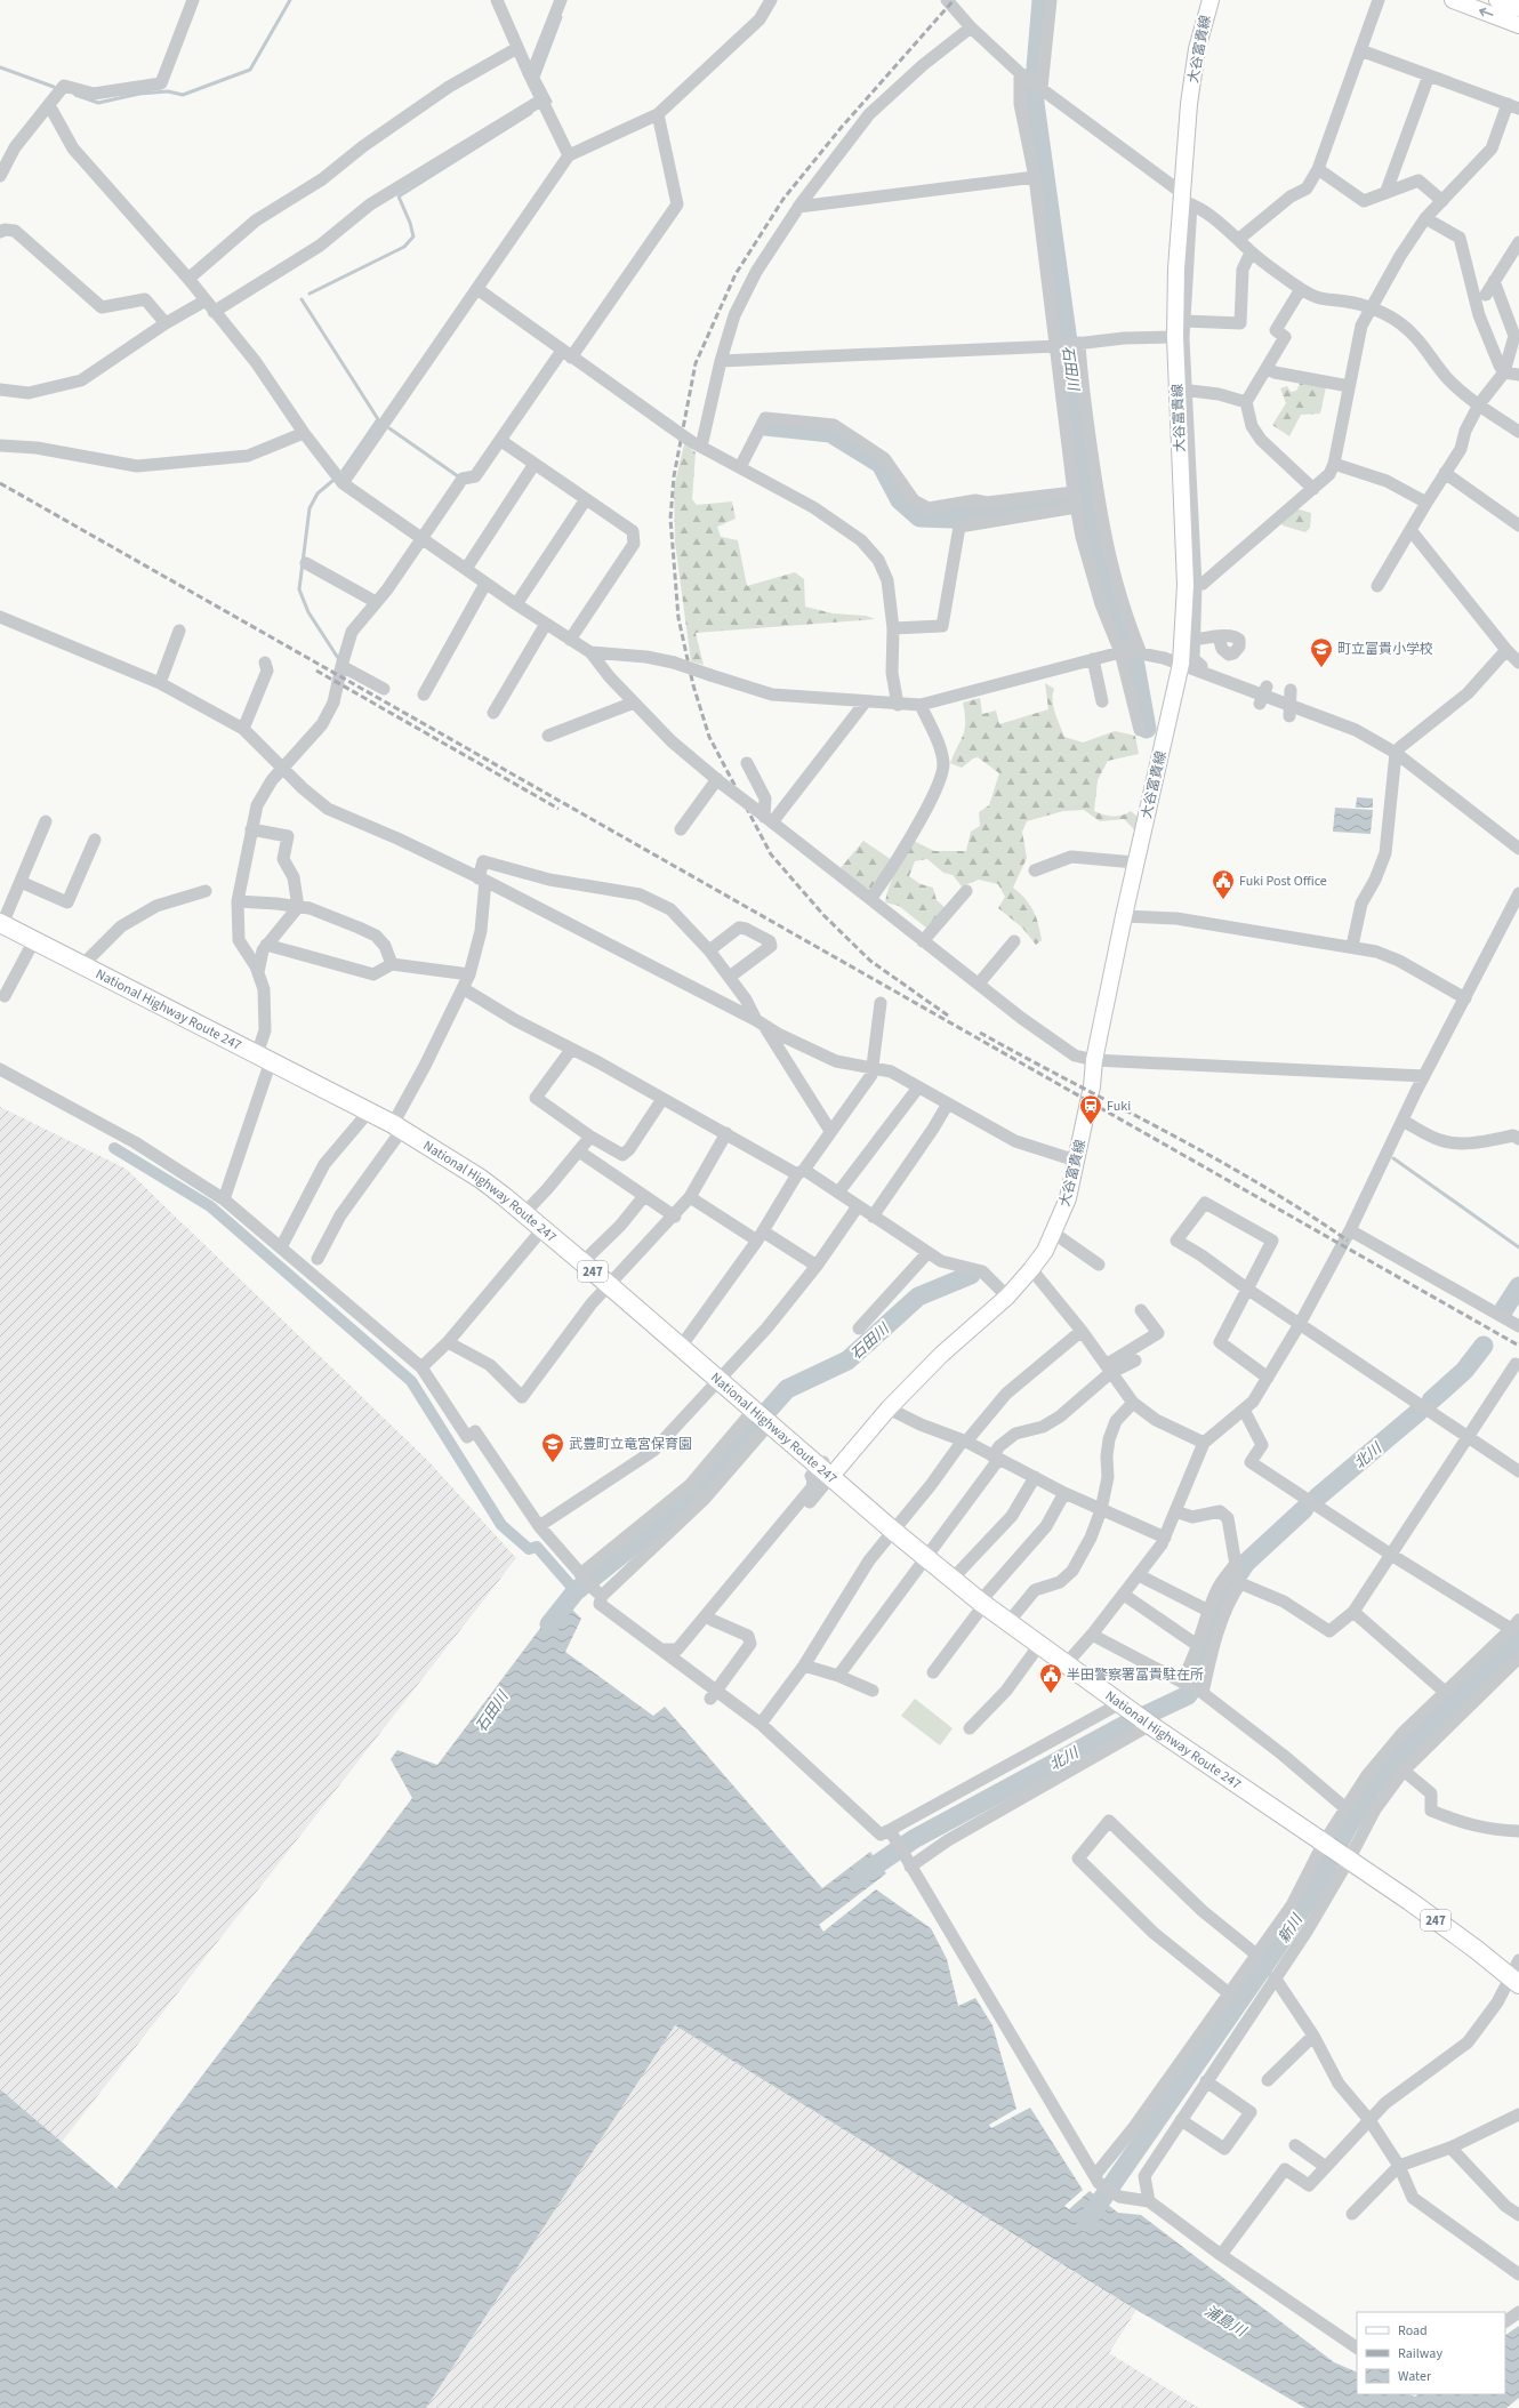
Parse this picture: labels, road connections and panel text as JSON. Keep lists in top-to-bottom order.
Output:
{
  "streets": {
    "highway": ["National Highway Route 247", "247"],
    "main road": ["大谷富貴線"]
  },
  "crossings": [
    ["大谷富貴線", "National Highway Route 247"]
  ],
  "water": [
    "石田川",
    "北川",
    "新川",
    "浦島川"
  ],
  "places": {
    "school or university": ["町立富貴小学校", "武豊町立竜宮保育園"],
    "public building": ["Fuki Post Office", "半田警察署冨貴駐在所"],
    "station": ["Fuki"]
  },
  "legend": ["Road", "Railway", "Water"]
}
